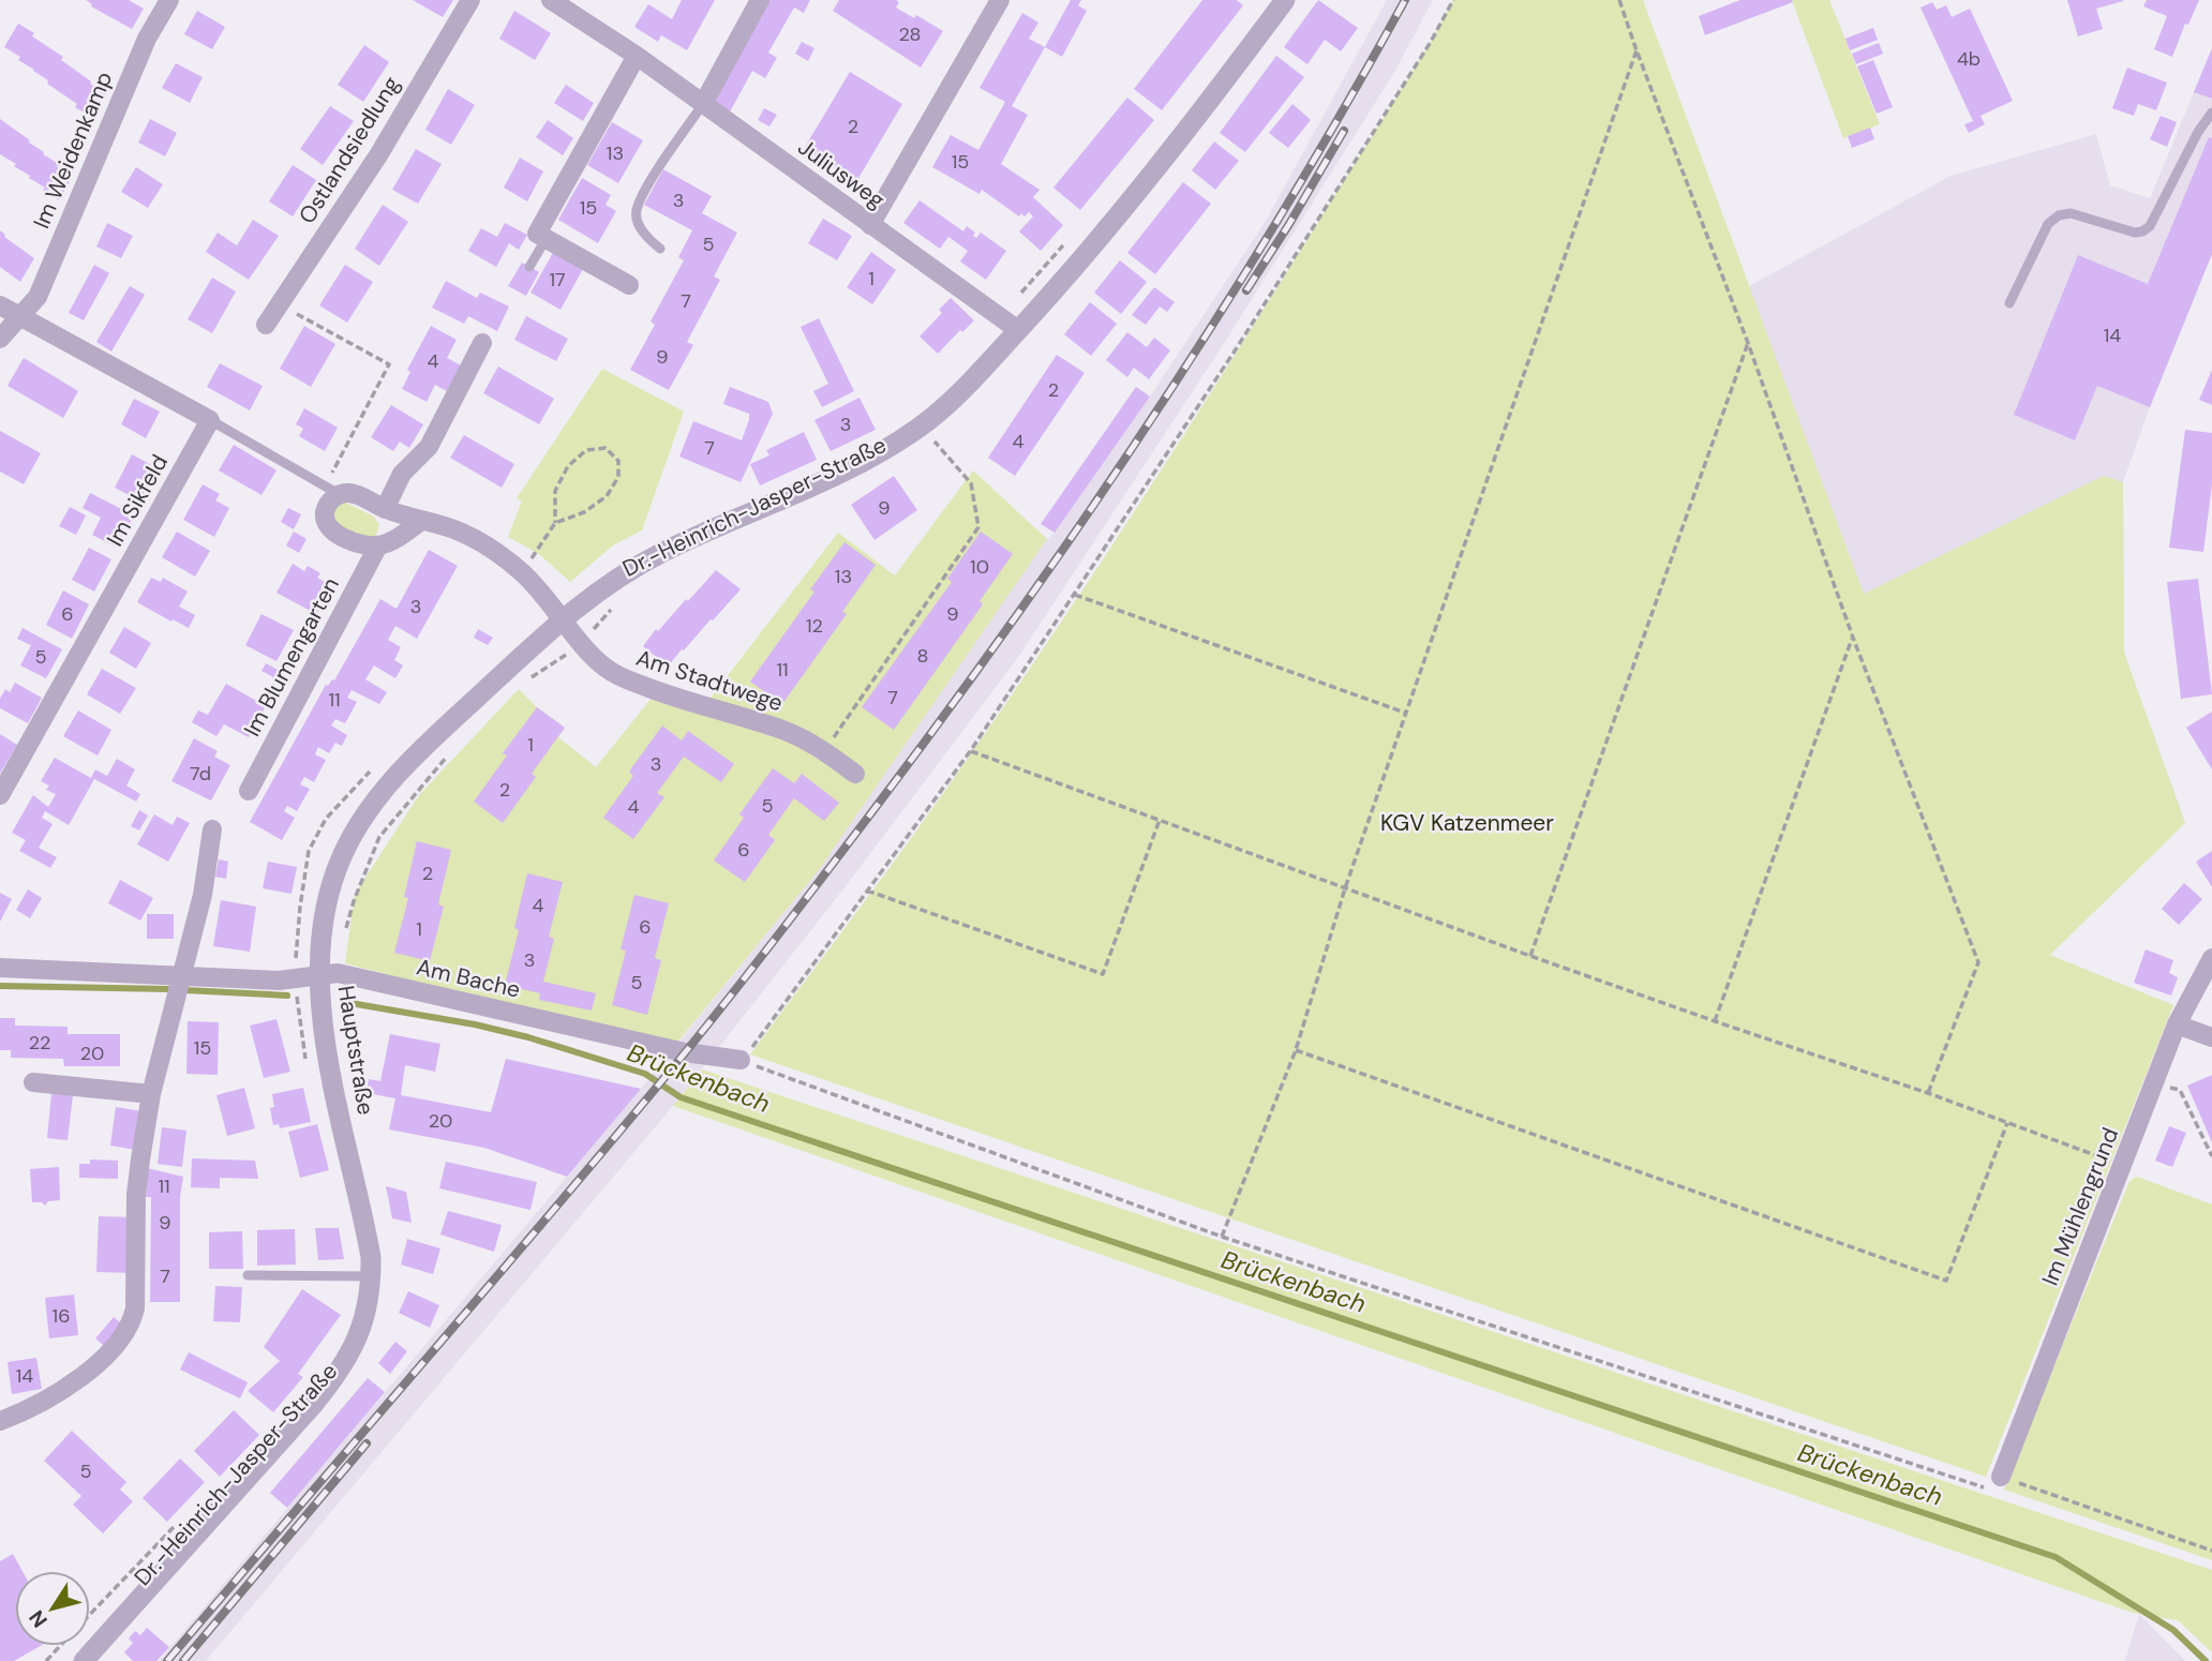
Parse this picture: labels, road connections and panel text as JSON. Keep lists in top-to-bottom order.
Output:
{
  "streets": {
    "street": [
      "Im Weidenkamp",
      "Ostlandsiedlung",
      "Juliusweg",
      "Im Sikfeld",
      "Im Blumengarten",
      "Am Stadtwege",
      "Am Bache",
      "Hauptstraße",
      "Im Mühlengrund"
    ],
    "path": ["Dr.-Heinrich-Jasper-Straße"]
  },
  "crossings": [
    ["Juliusweg", "Hauptstraße"],
    ["Dr.-Heinrich-Jasper-Straße", "Am Stadtwege"],
    ["Am Stadtwege", "Hauptstraße"],
    ["Am Bache", "Hauptstraße"]
  ],
  "water": ["Brückenbach"],
  "parks": ["KGV Katzenmeer"],
  "house_numbers": [
    "28",
    "4b",
    "2",
    "13",
    "15",
    "3",
    "15",
    "5",
    "1",
    "17",
    "7",
    "14",
    "9",
    "4",
    "2",
    "3",
    "4",
    "7",
    "9",
    "10",
    "13",
    "3",
    "6",
    "9",
    "12",
    "8",
    "5",
    "11",
    "7",
    "11",
    "1",
    "3",
    "7d",
    "2",
    "5",
    "4",
    "6",
    "2",
    "4",
    "6",
    "1",
    "3",
    "5",
    "22",
    "15",
    "20",
    "20",
    "11",
    "9",
    "7",
    "16",
    "14",
    "5"
  ],
  "north": "bottom left"
}
